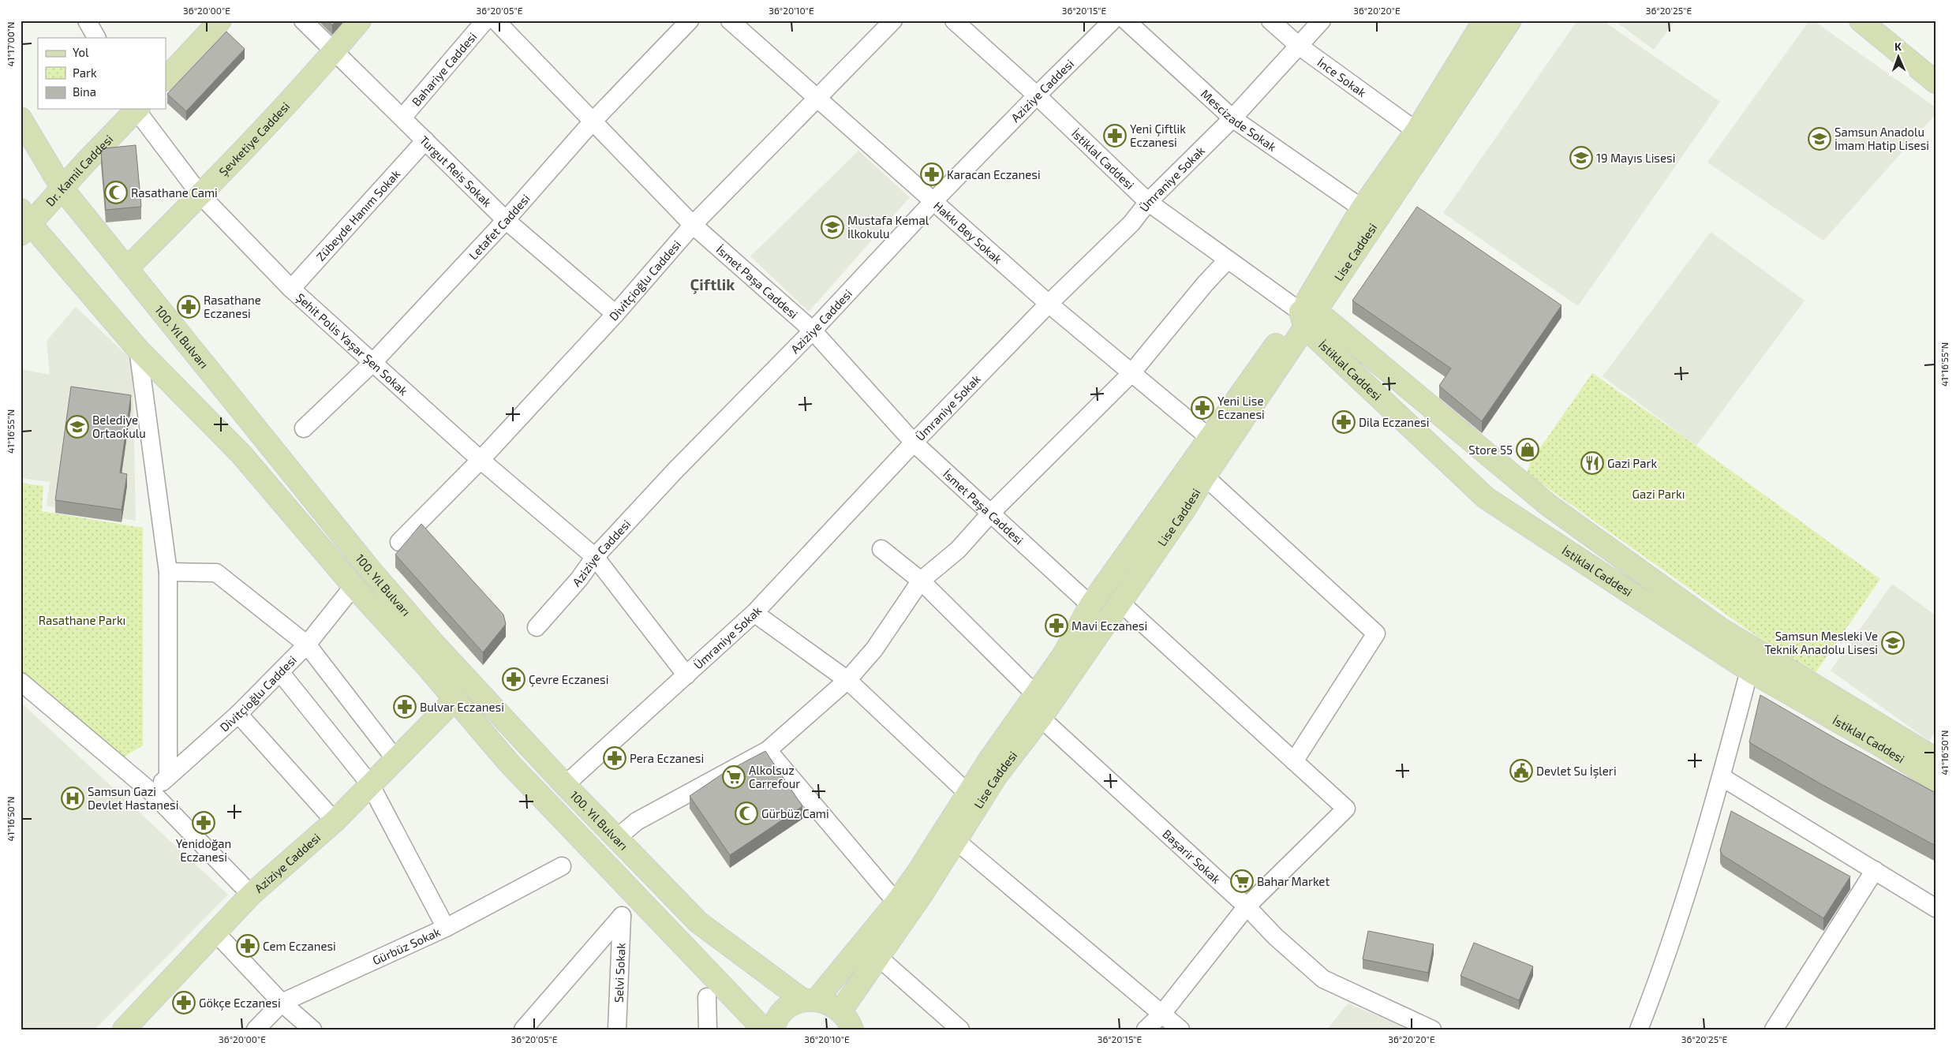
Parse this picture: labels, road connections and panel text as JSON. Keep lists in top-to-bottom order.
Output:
{
  "streets": {
    "main road": [
      "Aziziye Caddesi",
      "Şevketiye Caddesi",
      "İstiklal Caddesi",
      "Dr. Kamil Caddesi",
      "Lise Caddesi",
      "100. Yıl Bulvarı"
    ],
    "street": [
      "Bahariye Caddesi",
      "İnce Sokak",
      "Mescizade Sokak",
      "Turgut Reis Sokak",
      "Ümraniye Sokak",
      "Zübeyde Hanım Sokak",
      "Letafet Caddesi",
      "Hakkı Bey Sokak",
      "Divitçioğlu Caddesi",
      "İsmet Paşa Caddesi",
      "Şehit Polis Yaşar Şen Sokak",
      "Başarir Sokak",
      "Gürbüz Sokak",
      "Selvi Sokak"
    ]
  },
  "crossings": [
    ["Bahariye Caddesi", "Turgut Reis Sokak"],
    ["İnce Sokak", "Ümraniye Sokak"],
    ["İnce Sokak", "Lise Caddesi"],
    ["Aziziye Caddesi", "İstiklal Caddesi"],
    ["Aziziye Caddesi", "Hakkı Bey Sokak"],
    ["Aziziye Caddesi", "İsmet Paşa Caddesi"],
    ["Aziziye Caddesi", "100. Yıl Bulvarı"],
    ["Aziziye Caddesi", "Şehit Polis Yaşar Şen Sokak"],
    ["Mescizade Sokak", "Ümraniye Sokak"],
    ["Mescizade Sokak", "Lise Caddesi"],
    ["Şevketiye Caddesi", "Turgut Reis Sokak"],
    ["Şevketiye Caddesi", "100. Yıl Bulvarı"],
    ["Şevketiye Caddesi", "Şehit Polis Yaşar Şen Sokak"],
    ["İstiklal Caddesi", "Ümraniye Sokak"],
    ["İstiklal Caddesi", "Lise Caddesi"],
    ["Dr. Kamil Caddesi", "100. Yıl Bulvarı"],
    ["Turgut Reis Sokak", "Zübeyde Hanım Sokak"],
    ["Turgut Reis Sokak", "Letafet Caddesi"],
    ["Turgut Reis Sokak", "Divitçioğlu Caddesi"],
    ["Ümraniye Sokak", "Hakkı Bey Sokak"],
    ["Ümraniye Sokak", "İsmet Paşa Caddesi"],
    ["Ümraniye Sokak", "100. Yıl Bulvarı"],
    ["Ümraniye Sokak", "Şehit Polis Yaşar Şen Sokak"],
    ["Zübeyde Hanım Sokak", "Şehit Polis Yaşar Şen Sokak"],
    ["Letafet Caddesi", "İsmet Paşa Caddesi"],
    ["Letafet Caddesi", "Şehit Polis Yaşar Şen Sokak"],
    ["Hakkı Bey Sokak", "Lise Caddesi"],
    ["Hakkı Bey Sokak", "Divitçioğlu Caddesi"],
    ["Lise Caddesi", "İsmet Paşa Caddesi"],
    ["Lise Caddesi", "100. Yıl Bulvarı"],
    ["Lise Caddesi", "Başarir Sokak"],
    ["Divitçioğlu Caddesi", "İsmet Paşa Caddesi"],
    ["Divitçioğlu Caddesi", "100. Yıl Bulvarı"],
    ["Divitçioğlu Caddesi", "Şehit Polis Yaşar Şen Sokak"]
  ],
  "districts": ["Çiftlik"],
  "parks": ["Gazi Parkı", "Rasathane Parkı"],
  "places": {
    "pharmacy": [
      "Yeni Çiftlik Eczanesi",
      "Karacan Eczanesi",
      "Rasathane Eczanesi",
      "Yeni Lise Eczanesi",
      "Dila Eczanesi",
      "Mavi Eczanesi",
      "Çevre Eczanesi",
      "Bulvar Eczanesi",
      "Pera Eczanesi",
      "Yenidoğan Eczanesi",
      "Cem Eczanesi",
      "Gökçe Eczanesi"
    ],
    "school or university": [
      "Samsun Anadolu İmam Hatip Lisesi",
      "19 Mayıs Lisesi",
      "Mustafa Kemal İlkokulu",
      "Belediye Ortaokulu",
      "Samsun Mesleki Ve Teknik Anadolu Lisesi"
    ],
    "mosque": ["Rasathane Cami", "Gürbüz Cami"],
    "shop": ["Store 55"],
    "restaurant": ["Gazi Park"],
    "public building": ["Devlet Su İşleri"],
    "supermarket": ["Alkolsuz Carrefour", "Bahar Market"],
    "hospital": ["Samsun Gazi Devlet Hastanesi"]
  },
  "legend": ["Yol", "Park", "Bina"],
  "north": "top",
  "coordinates": [
    "36°20'00\"E",
    "36°20'05\"E",
    "36°20'10\"E",
    "36°20'15\"E",
    "36°20'20\"E",
    "36°20'25\"E",
    "41°17'00\"N",
    "41°16'55\"N",
    "41°16'50\"N"
  ]
}
